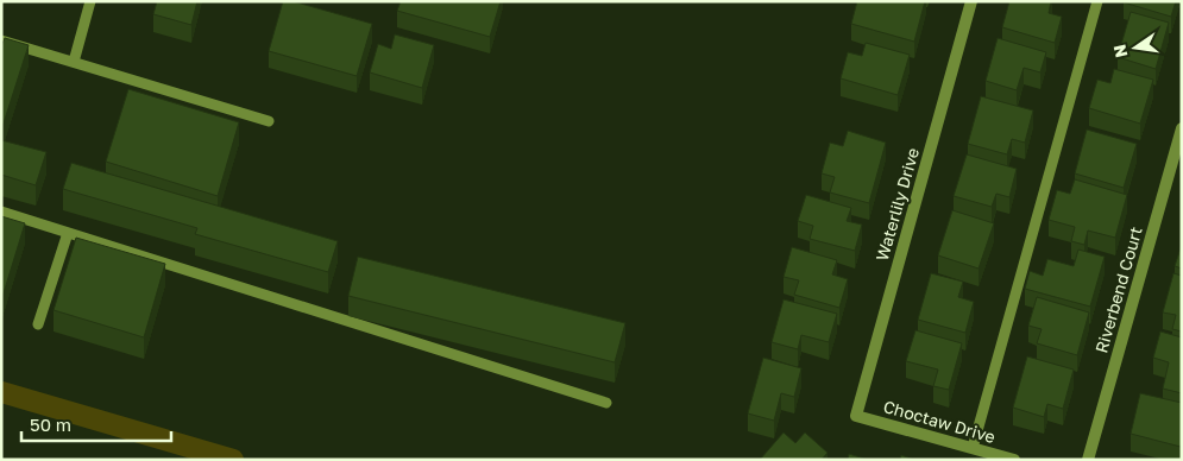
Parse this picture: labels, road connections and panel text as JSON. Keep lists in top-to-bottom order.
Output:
{
  "streets": {
    "street": ["Waterlily Drive", "Riverbend Court", "Choctaw Drive"]
  },
  "crossings": [
    ["Waterlily Drive", "Choctaw Drive"]
  ],
  "scale_bar": "50 m",
  "north": "left"
}
